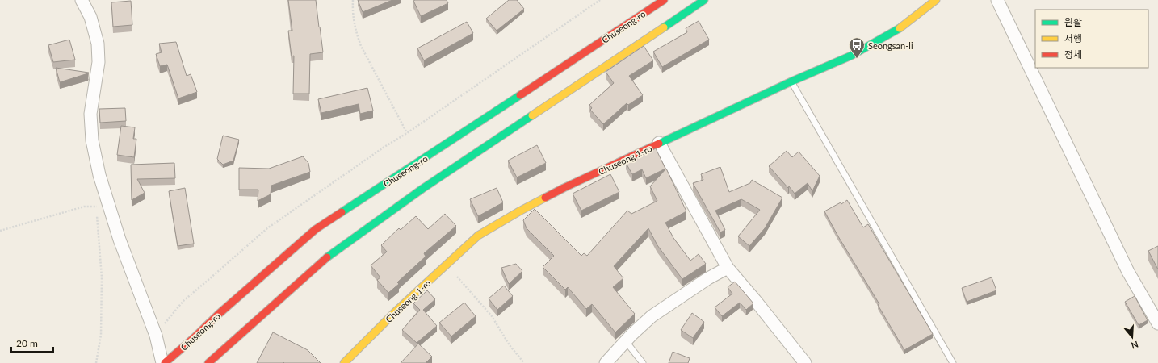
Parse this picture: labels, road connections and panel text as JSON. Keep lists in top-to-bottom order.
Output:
{
  "streets": {
    "main road": ["Chuseong-ro", "Chuseong 1-ro"]
  },
  "places": {
    "bus stop": ["Seongsan-li"]
  },
  "legend": ["원활", "서행", "정체"],
  "scale_bar": "20 m",
  "north": "bottom"
}
